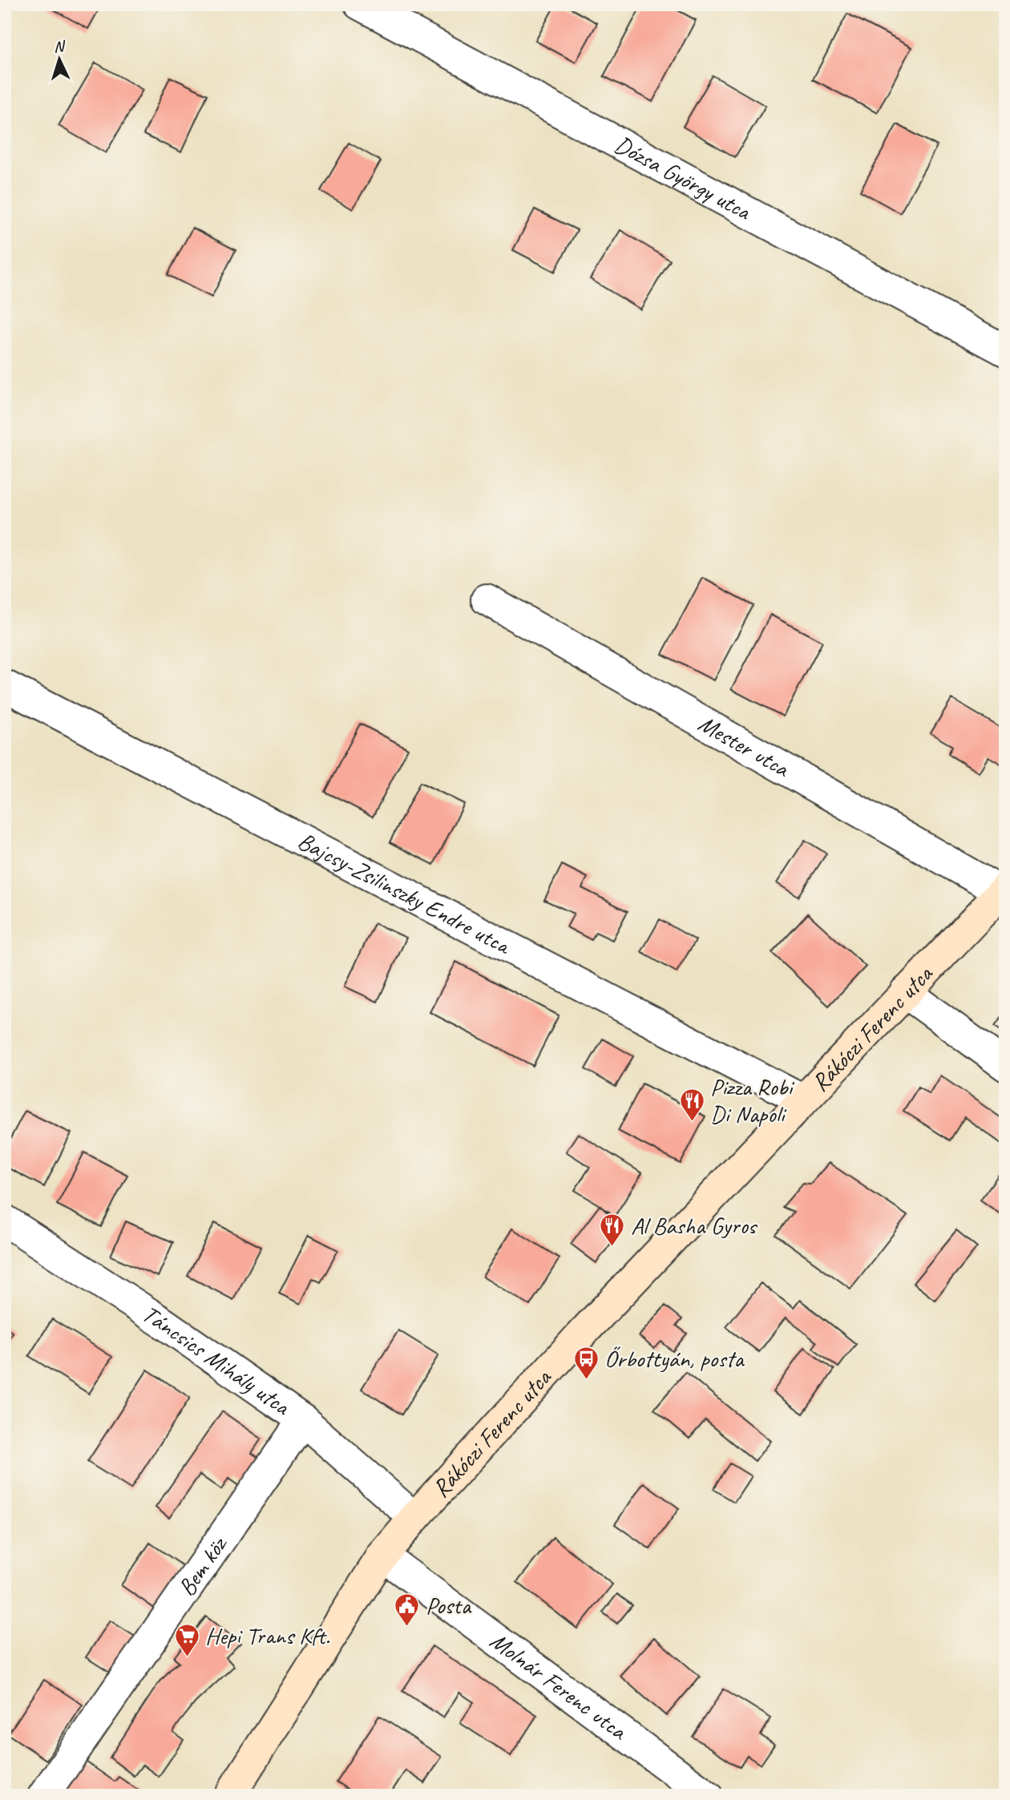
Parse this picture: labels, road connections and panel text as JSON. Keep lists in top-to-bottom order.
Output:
{
  "streets": {
    "main road": ["Rákóczi Ferenc utca"],
    "street": [
      "Dózsa György utca",
      "Mester utca",
      "Bajcsy-Zsilinszky Endre utca",
      "Táncsics Mihály utca",
      "Bem köz",
      "Molnár Ferenc utca"
    ]
  },
  "crossings": [
    ["Mester utca", "Rákóczi Ferenc utca"],
    ["Bajcsy-Zsilinszky Endre utca", "Rákóczi Ferenc utca"],
    ["Rákóczi Ferenc utca", "Táncsics Mihály utca"],
    ["Rákóczi Ferenc utca", "Molnár Ferenc utca"],
    ["Táncsics Mihály utca", "Bem köz"]
  ],
  "places": {
    "restaurant": ["Pizza Robi Di Napoli", "Al Basha Gyros"],
    "bus stop": ["Őrbottyán, posta"],
    "public building": ["Posta"],
    "supermarket": ["Hepi Trans Kft."]
  },
  "north": "top"
}
